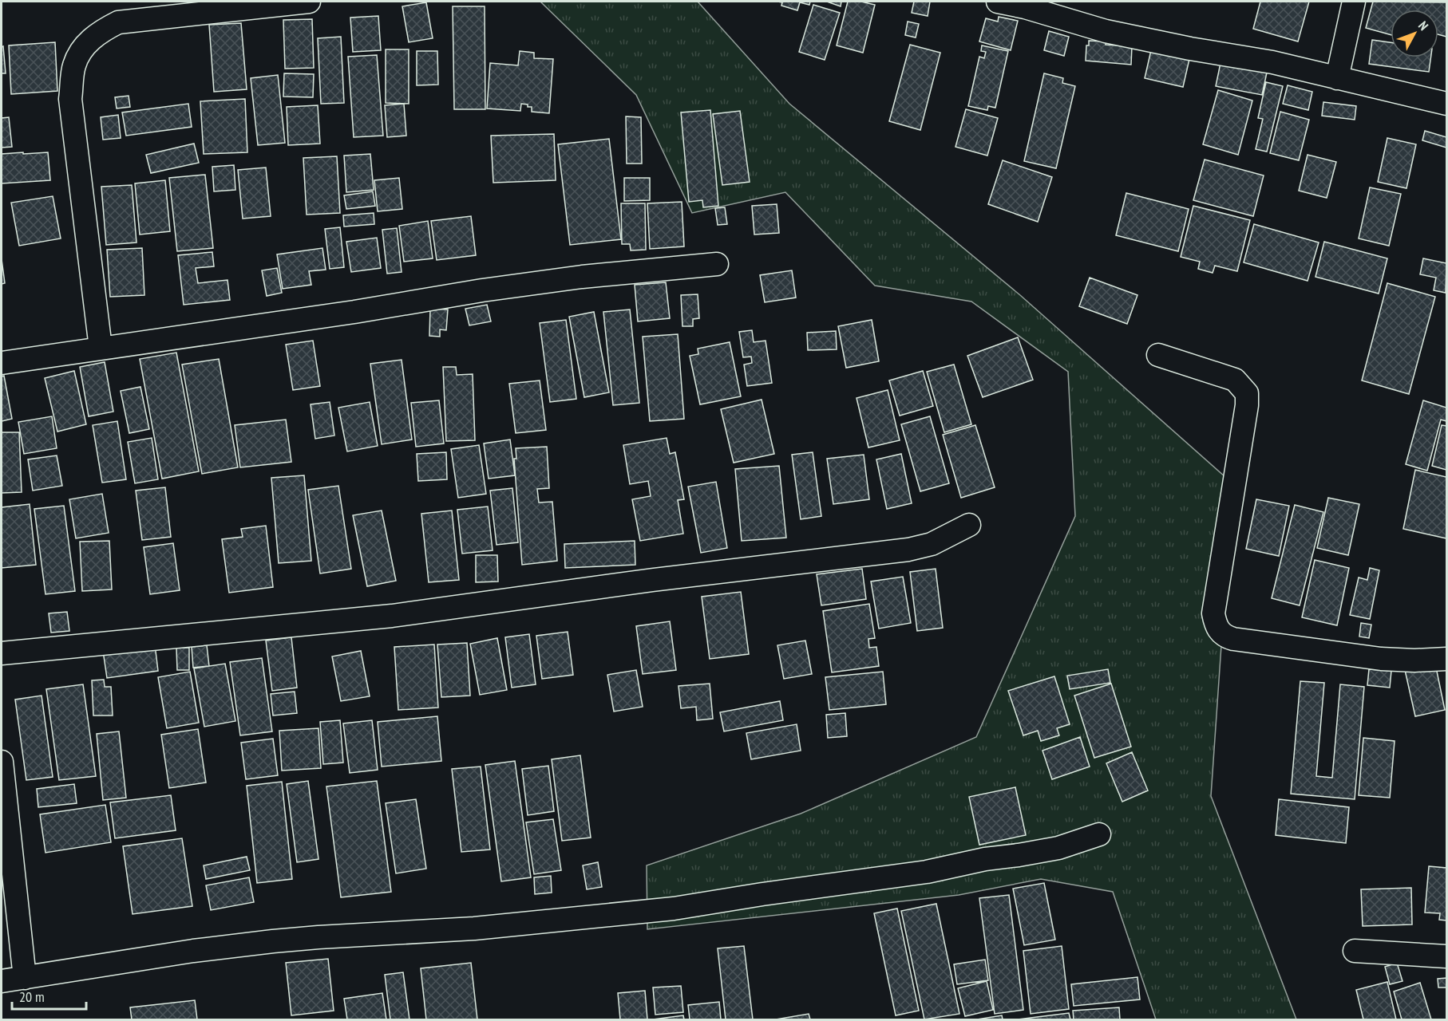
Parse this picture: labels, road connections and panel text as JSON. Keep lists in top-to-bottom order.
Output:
{
  "scale_bar": "20 m",
  "north": "top right"
}
